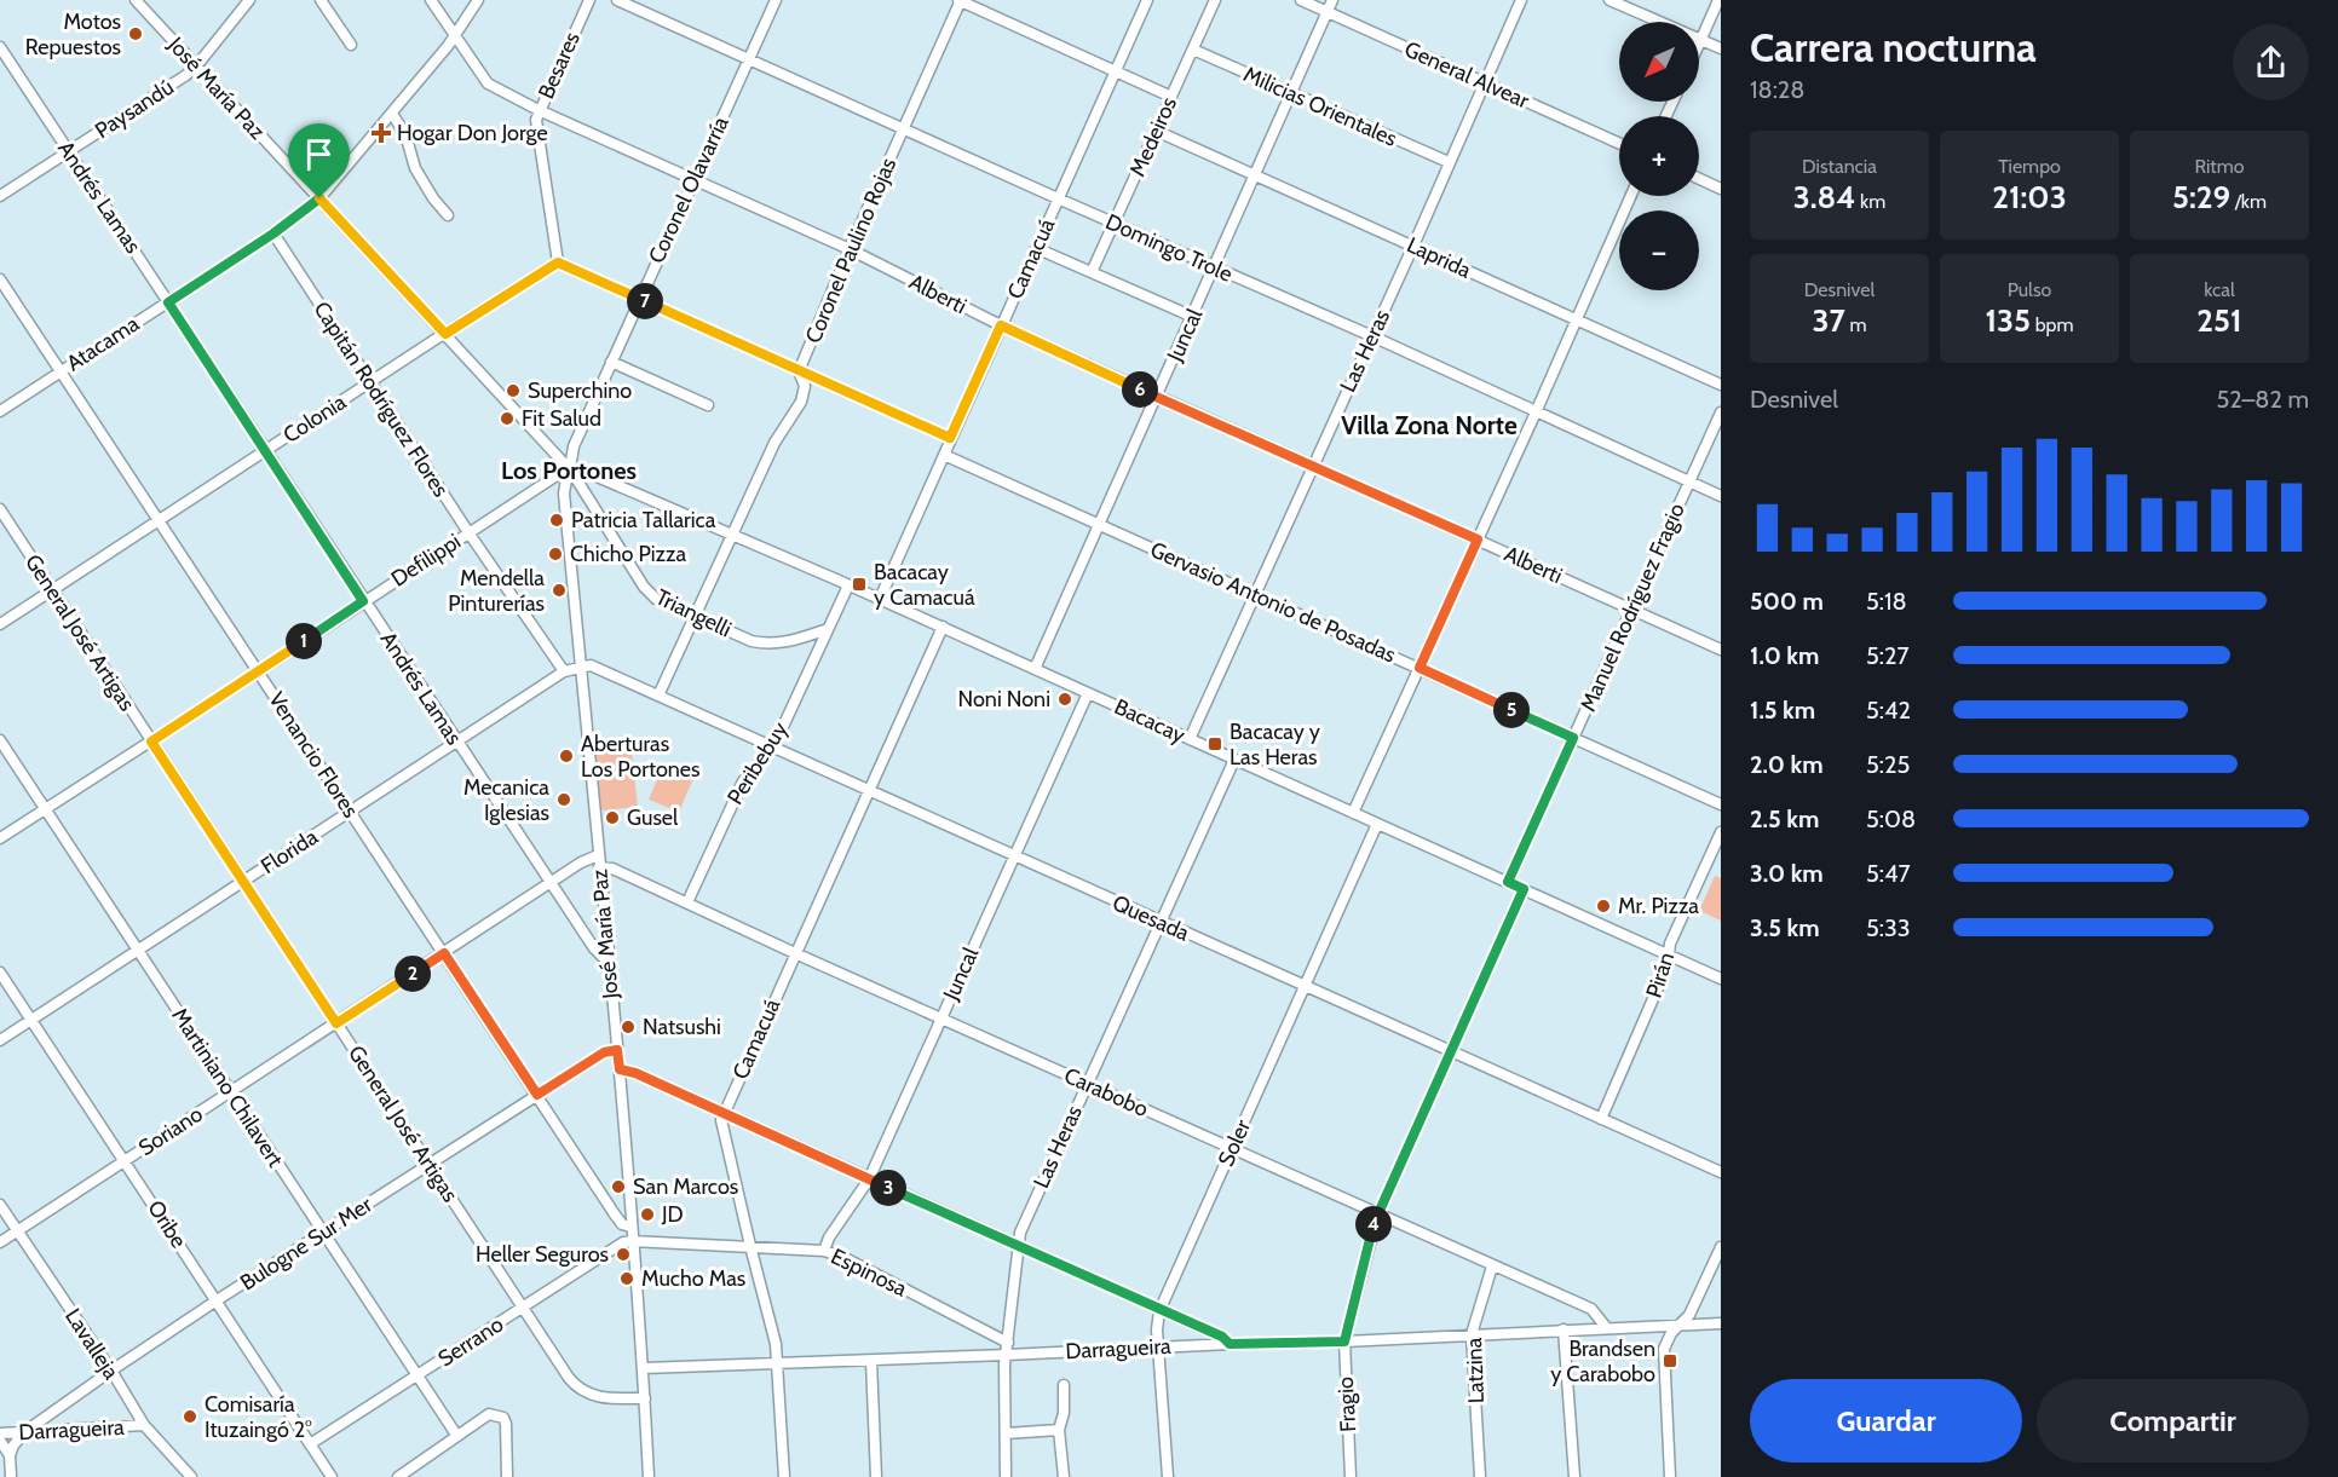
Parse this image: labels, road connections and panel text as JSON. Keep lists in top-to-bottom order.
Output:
{
  "streets": {
    "street": [
      "Besares",
      "General Alvear",
      "José María Paz",
      "Milicias Orientales",
      "Paysandú",
      "Medeiros",
      "Coronel Olavarría",
      "Andrés Lamas",
      "Domingo Trole",
      "Coronel Paulino Rojas",
      "Laprida",
      "Camacuá",
      "Alberti",
      "Juncal",
      "Atacama",
      "Las Heras",
      "Capitán Rodríguez Flores",
      "Colonia",
      "Defilippi",
      "Gervasio Antonio de Posadas",
      "Manuel Rodríguez Fragio",
      "Triangelli",
      "General José Artigas",
      "Bacacay",
      "Venancio Flores",
      "Peribebuy",
      "Florida",
      "Quesada",
      "Pirán",
      "Martiniano Chilavert",
      "Carabobo",
      "Soriano",
      "Soler",
      "Oribe",
      "Bulogne Sur Mer",
      "Espinosa",
      "Serrano",
      "Lavalleja",
      "Darragueira",
      "Latzina",
      "Fragio"
    ]
  },
  "crossings": [
    ["Besares", "Alberti"],
    ["Besares", "Colonia"],
    ["General Alvear", "Juncal"],
    ["General Alvear", "Las Heras"],
    ["José María Paz", "Paysandú"],
    ["José María Paz", "Coronel Olavarría"],
    ["José María Paz", "Andrés Lamas"],
    ["José María Paz", "Atacama"],
    ["José María Paz", "Colonia"],
    ["José María Paz", "Defilippi"],
    ["José María Paz", "Triangelli"],
    ["José María Paz", "General José Artigas"],
    ["José María Paz", "Bacacay"],
    ["José María Paz", "Venancio Flores"],
    ["José María Paz", "Florida"],
    ["José María Paz", "Quesada"],
    ["José María Paz", "Carabobo"],
    ["José María Paz", "Soriano"],
    ["José María Paz", "Bulogne Sur Mer"],
    ["José María Paz", "Espinosa"],
    ["José María Paz", "Serrano"],
    ["José María Paz", "Darragueira"],
    ["Milicias Orientales", "Medeiros"],
    ["Milicias Orientales", "Juncal"],
    ["Milicias Orientales", "Las Heras"],
    ["Paysandú", "Andrés Lamas"],
    ["Medeiros", "Domingo Trole"],
    ["Medeiros", "Laprida"],
    ["Coronel Olavarría", "Domingo Trole"],
    ["Coronel Olavarría", "Alberti"],
    ["Coronel Olavarría", "Defilippi"],
    ["Coronel Olavarría", "Triangelli"],
    ["Coronel Olavarría", "Bacacay"],
    ["Andrés Lamas", "Atacama"],
    ["Andrés Lamas", "Colonia"],
    ["Andrés Lamas", "Defilippi"],
    ["Andrés Lamas", "Florida"],
    ["Andrés Lamas", "Soriano"],
    ["Domingo Trole", "Coronel Paulino Rojas"],
    ["Domingo Trole", "Camacuá"],
    ["Domingo Trole", "Juncal"],
    ["Domingo Trole", "Las Heras"],
    ["Domingo Trole", "Manuel Rodríguez Fragio"],
    ["Coronel Paulino Rojas", "Alberti"],
    ["Coronel Paulino Rojas", "Triangelli"],
    ["Coronel Paulino Rojas", "Bacacay"],
    ["Coronel Paulino Rojas", "Quesada"],
    ["Laprida", "Juncal"],
    ["Laprida", "Las Heras"],
    ["Camacuá", "Alberti"],
    ["Camacuá", "Gervasio Antonio de Posadas"],
    ["Camacuá", "Bacacay"],
    ["Camacuá", "Quesada"],
    ["Camacuá", "Carabobo"],
    ["Alberti", "Juncal"],
    ["Alberti", "Atacama"],
    ["Alberti", "Las Heras"],
    ["Alberti", "Manuel Rodríguez Fragio"],
    ["Juncal", "Gervasio Antonio de Posadas"],
    ["Juncal", "Bacacay"],
    ["Juncal", "Quesada"],
    ["Juncal", "Carabobo"],
    ["Juncal", "Espinosa"],
    ["Atacama", "Capitán Rodríguez Flores"],
    ["Atacama", "Venancio Flores"],
    ["Las Heras", "Gervasio Antonio de Posadas"],
    ["Las Heras", "Bacacay"],
    ["Las Heras", "Quesada"],
    ["Las Heras", "Carabobo"],
    ["Las Heras", "Espinosa"],
    ["Las Heras", "Darragueira"],
    ["Capitán Rodríguez Flores", "Colonia"],
    ["Capitán Rodríguez Flores", "Defilippi"],
    ["Capitán Rodríguez Flores", "Florida"],
    ["Colonia", "General José Artigas"],
    ["Colonia", "Venancio Flores"],
    ["Defilippi", "Triangelli"],
    ["Defilippi", "General José Artigas"],
    ["Defilippi", "Bacacay"],
    ["Defilippi", "Venancio Flores"],
    ["Defilippi", "Martiniano Chilavert"],
    ["Gervasio Antonio de Posadas", "Manuel Rodríguez Fragio"],
    ["Manuel Rodríguez Fragio", "Bacacay"],
    ["Triangelli", "Bacacay"],
    ["Triangelli", "Peribebuy"],
    ["General José Artigas", "Florida"],
    ["General José Artigas", "Soriano"],
    ["General José Artigas", "Bulogne Sur Mer"],
    ["General José Artigas", "Serrano"],
    ["Bacacay", "Peribebuy"],
    ["Bacacay", "Pirán"],
    ["Bacacay", "Soler"],
    ["Bacacay", "Fragio"],
    ["Venancio Flores", "Florida"],
    ["Venancio Flores", "Soriano"],
    ["Venancio Flores", "Bulogne Sur Mer"],
    ["Peribebuy", "Quesada"],
    ["Peribebuy", "Carabobo"],
    ["Florida", "Quesada"],
    ["Florida", "Martiniano Chilavert"],
    ["Florida", "Oribe"],
    ["Quesada", "Pirán"],
    ["Quesada", "Soler"],
    ["Quesada", "Fragio"],
    ["Martiniano Chilavert", "Soriano"],
    ["Martiniano Chilavert", "Bulogne Sur Mer"],
    ["Martiniano Chilavert", "Serrano"],
    ["Carabobo", "Soler"],
    ["Carabobo", "Darragueira"],
    ["Carabobo", "Latzina"],
    ["Carabobo", "Fragio"],
    ["Soriano", "Oribe"],
    ["Soriano", "Lavalleja"],
    ["Soler", "Darragueira"],
    ["Oribe", "Bulogne Sur Mer"],
    ["Oribe", "Serrano"],
    ["Bulogne Sur Mer", "Lavalleja"],
    ["Bulogne Sur Mer", "Darragueira"],
    ["Espinosa", "Serrano"],
    ["Lavalleja", "Darragueira"],
    ["Darragueira", "Latzina"],
    ["Darragueira", "Fragio"]
  ],
  "districts": ["Villa Zona Norte", "Los Portones"],
  "places": {
    "other": [
      "Motos Repuestos",
      "Superchino",
      "Fit Salud",
      "Patricia Tallarica",
      "Chicho Pizza",
      "Mendella Pinturerías",
      "Noni Noni",
      "Aberturas Los Portones",
      "Mecanica Iglesias",
      "Gusel",
      "Mr. Pizza",
      "Natsushi",
      "San Marcos",
      "JD",
      "Heller Seguros",
      "Mucho Mas",
      "Comisaría Ituzaingó 2°"
    ],
    "health": ["Hogar Don Jorge"],
    "transit": ["Bacacay y Camacuá", "Bacacay y Las Heras", "Brandsen y Carabobo"]
  },
  "north": "bottom left",
  "page": {
    "heading": ["Carrera nocturna", "18:28"],
    "map_buttons": ["+", "−"],
    "stats": [
      ["Distancia", "3.84 km"],
      ["Tiempo", "21:03"],
      ["Ritmo", "5:29 /km"],
      ["Desnivel", "37 m"],
      ["Pulso", "135 bpm"],
      ["kcal", "251"]
    ],
    "pins": [
      "7",
      "6",
      "1",
      "5",
      "2",
      "3",
      "4"
    ],
    "chart": ["Desnivel", "52–82 m"],
    "list": [
      {
        "name": "500 m",
        "note": "5:18"
      },
      {
        "name": "1.0 km",
        "note": "5:27"
      },
      {
        "name": "1.5 km",
        "note": "5:42"
      },
      {
        "name": "2.0 km",
        "note": "5:25"
      },
      {
        "name": "2.5 km",
        "note": "5:08"
      },
      {
        "name": "3.0 km",
        "note": "5:47"
      },
      {
        "name": "3.5 km",
        "note": "5:33"
      }
    ],
    "buttons": ["Guardar", "Compartir"]
  }
}
